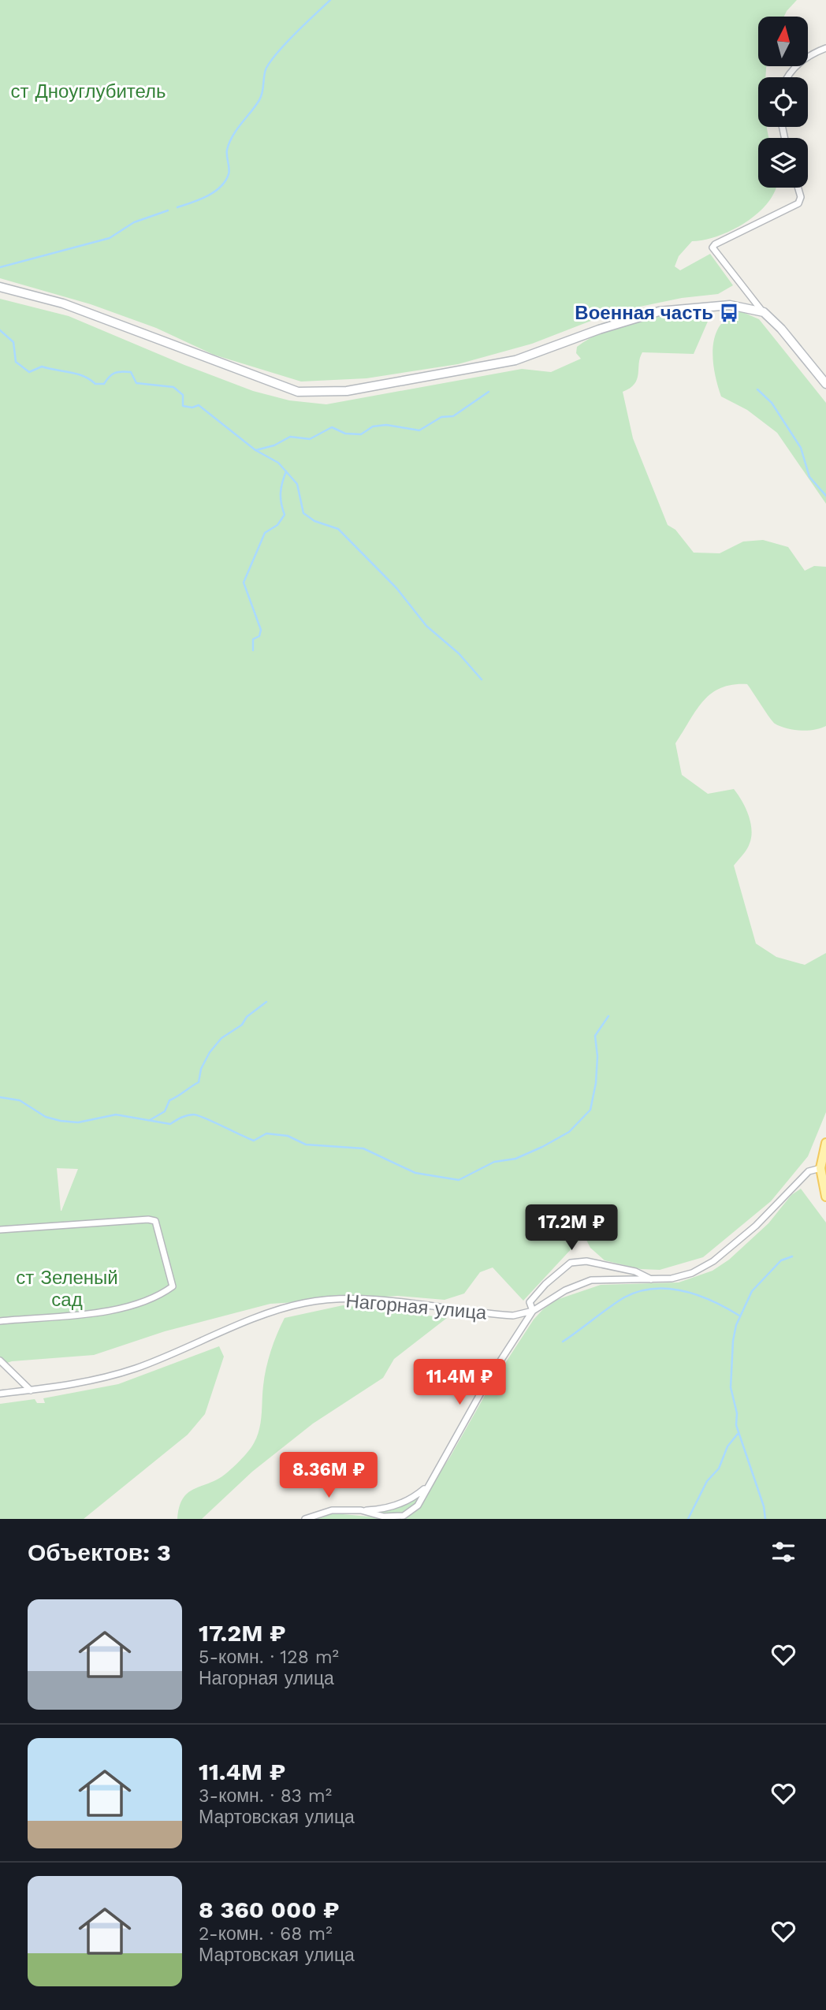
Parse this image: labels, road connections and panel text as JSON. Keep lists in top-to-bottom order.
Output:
{
  "streets": {
    "street": ["Нагорная улица"]
  },
  "parks": ["ст Дноуглубитель", "ст Зеленый сад"],
  "places": {
    "bus stop": ["Военная часть"]
  },
  "north": "top",
  "page": {
    "price": ["17.2M ₽", "11.4M ₽", "8.36M ₽"],
    "heading": "Объектов: 3",
    "list": [
      {
        "name": "17.2M ₽",
        "note": "5-комн. · 128 m² · Нагорная улица"
      },
      {
        "name": "11.4M ₽",
        "note": "3-комн. · 83 m² · Мартовская улица"
      },
      {
        "name": "8 360 000 ₽",
        "note": "2-комн. · 68 m² · Мартовская улица"
      }
    ]
  }
}
